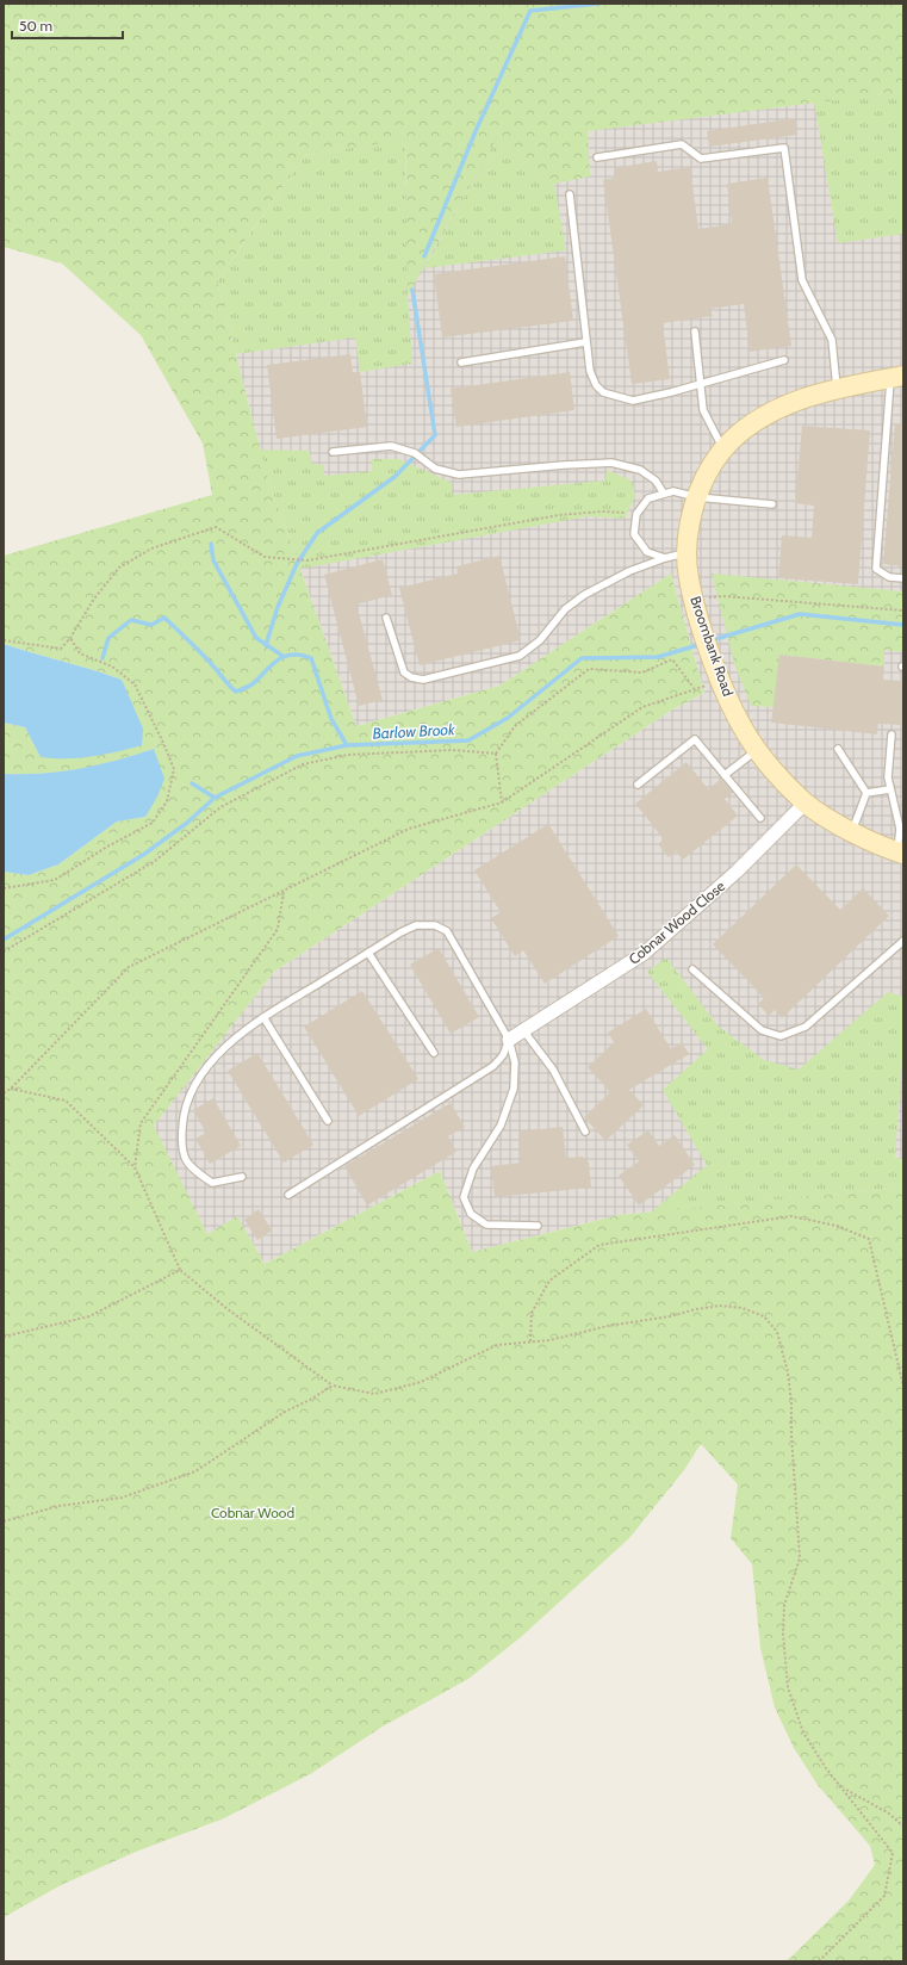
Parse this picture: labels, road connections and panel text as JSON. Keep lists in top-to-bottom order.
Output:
{
  "streets": {
    "street": ["Broombank Road", "Cobnar Wood Close"]
  },
  "crossings": [
    ["Broombank Road", "Cobnar Wood Close"]
  ],
  "water": ["Barlow Brook"],
  "parks": ["Cobnar Wood"],
  "scale_bar": "50 m"
}
